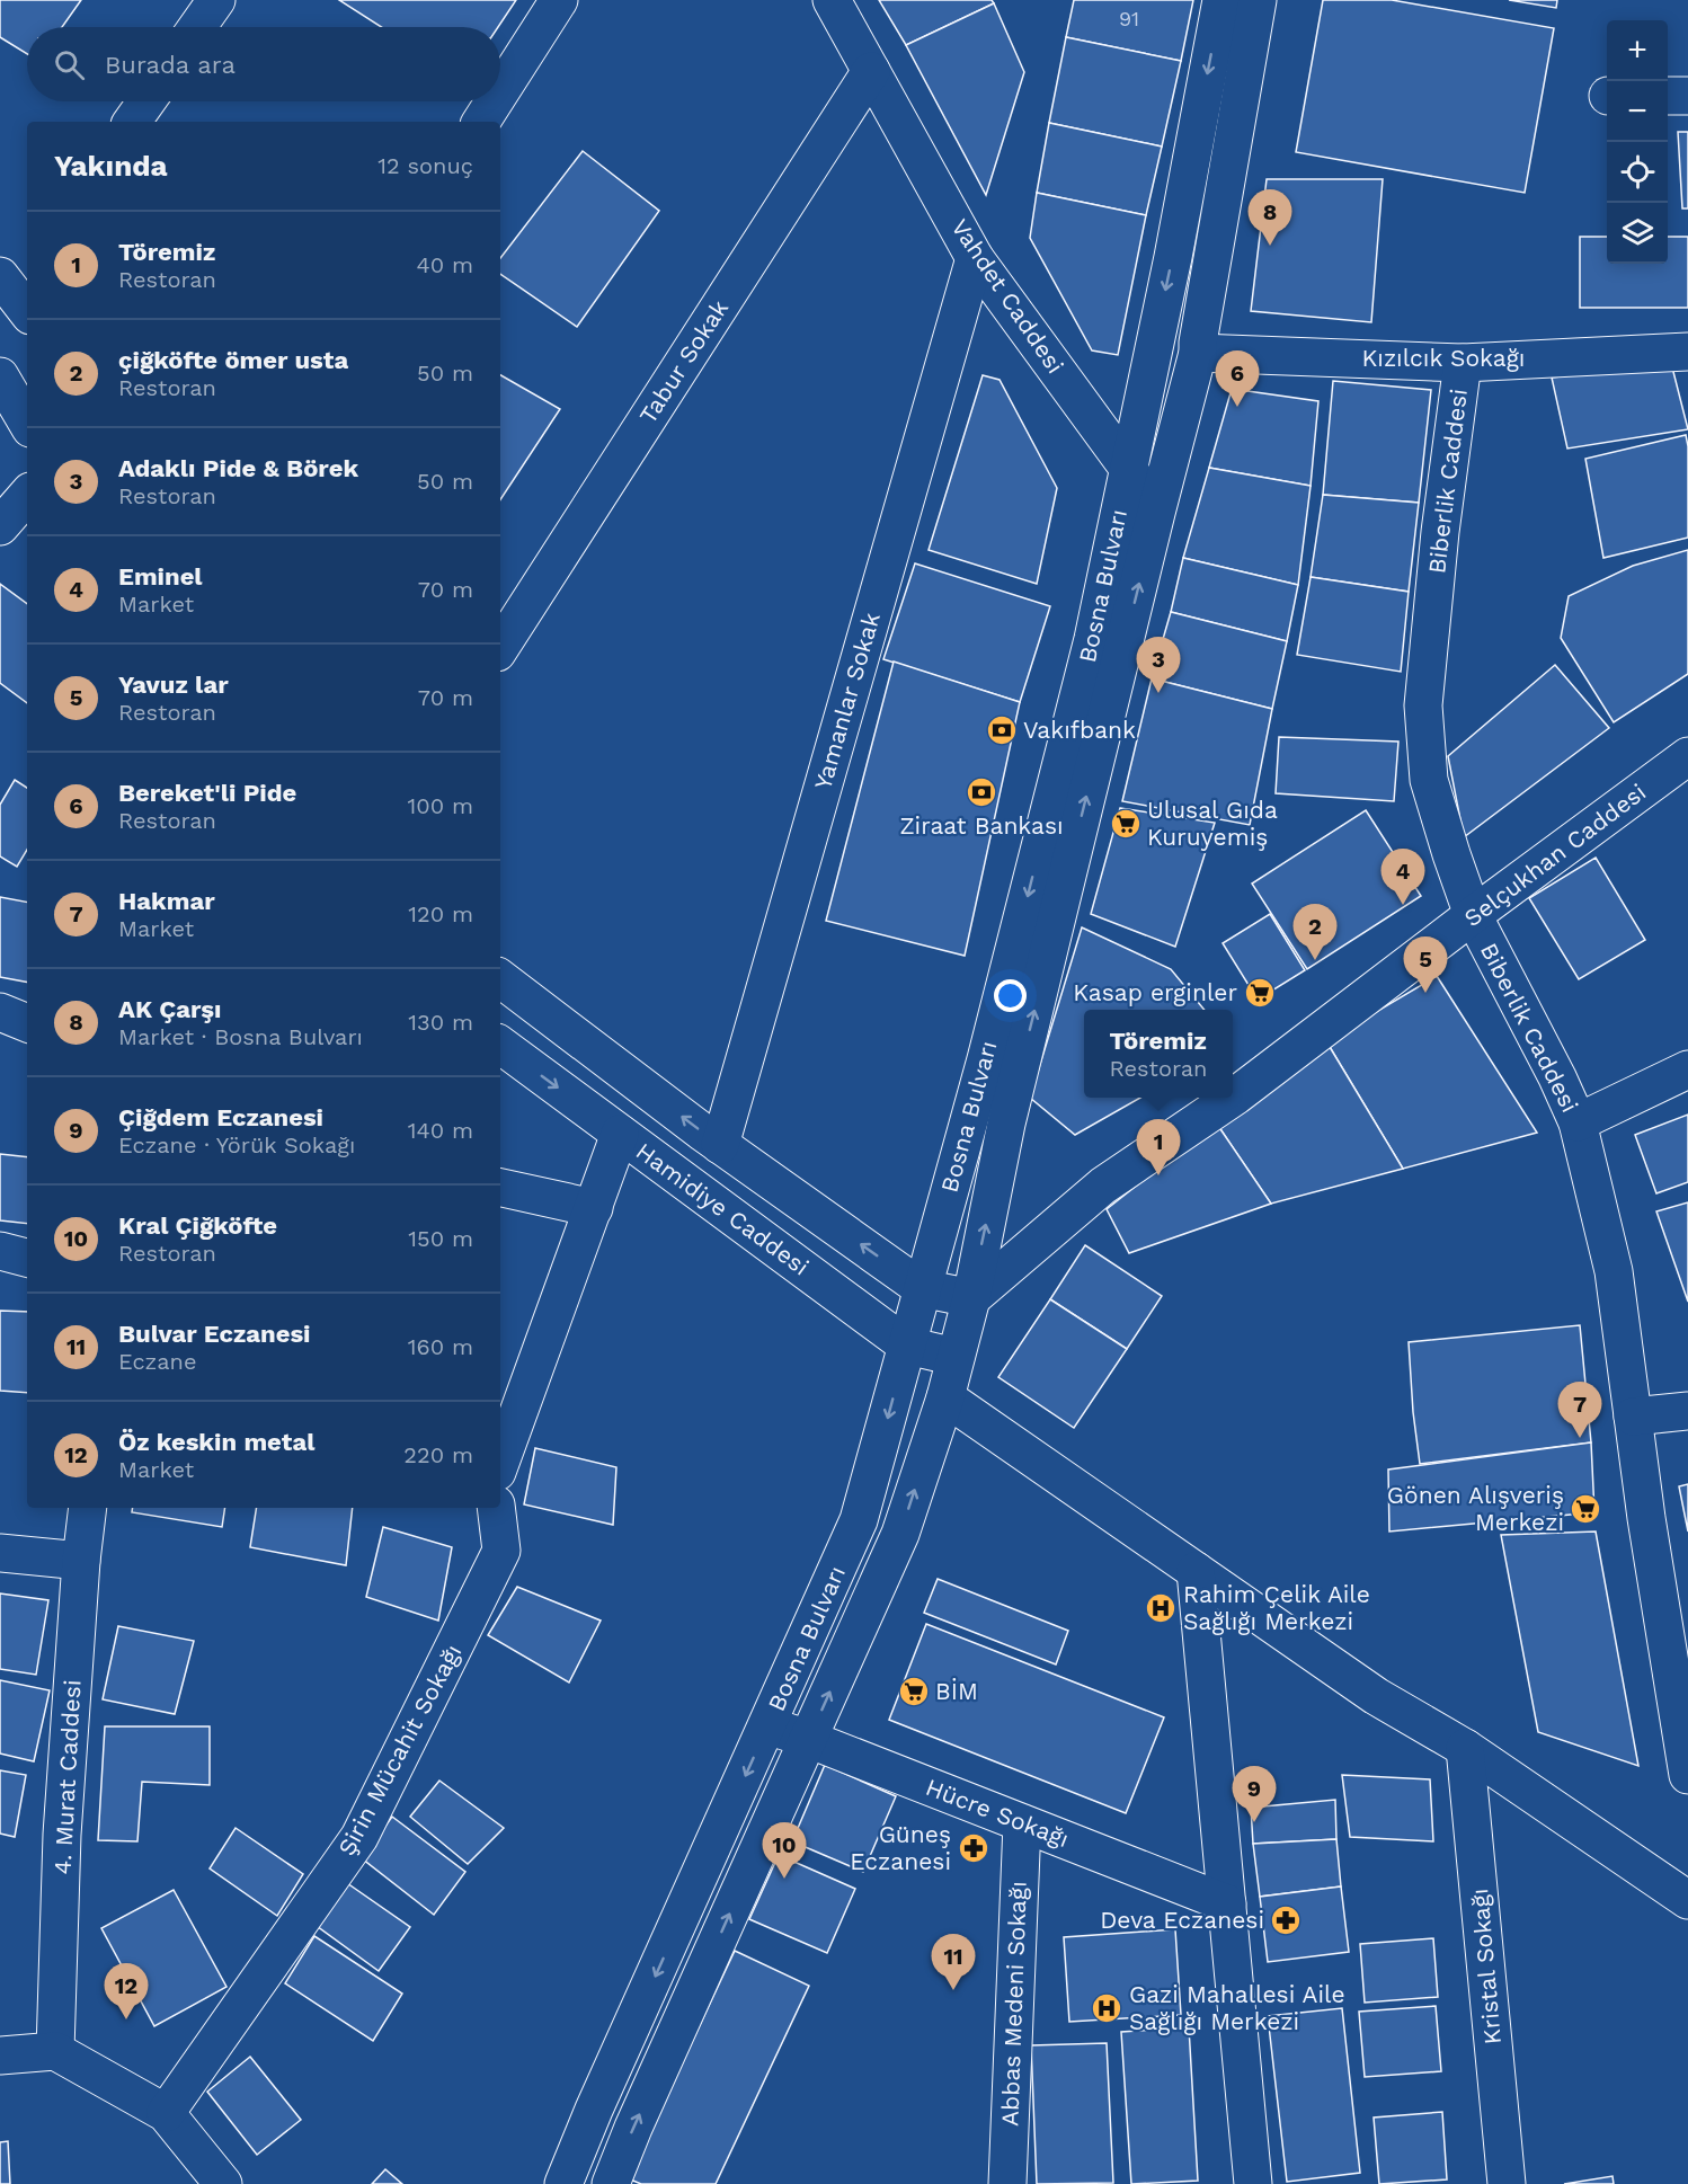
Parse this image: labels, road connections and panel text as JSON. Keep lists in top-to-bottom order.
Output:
{
  "streets": {
    "street": [
      "Vahdet Caddesi",
      "Kızılcık Sokağı",
      "Tabur Sokak",
      "Biberlik Caddesi",
      "Bosna Bulvarı",
      "Yamanlar Sokak",
      "Selçukhan Caddesi",
      "Hamidiye Caddesi",
      "Şirin Mücahit Sokağı",
      "4. Murat Caddesi",
      "Hücre Sokağı",
      "Kristal Sokağı",
      "Abbas Medeni Sokağı"
    ]
  },
  "crossings": [
    ["Vahdet Caddesi", "Tabur Sokak"],
    ["Vahdet Caddesi", "Bosna Bulvarı"],
    ["Vahdet Caddesi", "Yamanlar Sokak"],
    ["Kızılcık Sokağı", "Biberlik Caddesi"],
    ["Kızılcık Sokağı", "Bosna Bulvarı"],
    ["Biberlik Caddesi", "Selçukhan Caddesi"],
    ["Bosna Bulvarı", "Selçukhan Caddesi"],
    ["Bosna Bulvarı", "Hamidiye Caddesi"],
    ["Bosna Bulvarı", "Hücre Sokağı"],
    ["Hücre Sokağı", "Abbas Medeni Sokağı"]
  ],
  "places": {
    "bank": ["Vakıfbank", "Ziraat Bankası"],
    "supermarket": [
      "Ulusal Gıda Kuruyemiş",
      "Kasap erginler",
      "Gönen Alışveriş Merkezi",
      "BİM"
    ],
    "hospital": ["Rahim Çelik Aile Sağlığı Merkezi", "Gazi Mahallesi Aile Sağlığı Merkezi"],
    "pharmacy": ["Güneş Eczanesi", "Deva Eczanesi"]
  },
  "house_numbers": ["91"],
  "page": {
    "map_buttons": ["+", "−"],
    "search": "Burada ara",
    "heading": ["Yakında", "12 sonuç"],
    "pins": [
      "8",
      "6",
      "3",
      "4",
      "2",
      "5",
      "1",
      "7",
      "9",
      "10",
      "11",
      "12"
    ],
    "list": [
      {
        "mark": "1",
        "name": "Töremiz",
        "note": "Restoran",
        "value": "40 m"
      },
      {
        "mark": "2",
        "name": "çiğköfte ömer usta",
        "note": "Restoran",
        "value": "50 m"
      },
      {
        "mark": "3",
        "name": "Adaklı Pide & Börek",
        "note": "Restoran",
        "value": "50 m"
      },
      {
        "mark": "4",
        "name": "Eminel",
        "note": "Market",
        "value": "70 m"
      },
      {
        "mark": "5",
        "name": "Yavuz lar",
        "note": "Restoran",
        "value": "70 m"
      },
      {
        "mark": "6",
        "name": "Bereket'li Pide",
        "note": "Restoran",
        "value": "100 m"
      },
      {
        "mark": "7",
        "name": "Hakmar",
        "note": "Market",
        "value": "120 m"
      },
      {
        "mark": "8",
        "name": "AK Çarşı",
        "note": "Market · Bosna Bulvarı",
        "value": "130 m"
      },
      {
        "mark": "9",
        "name": "Çiğdem Eczanesi",
        "note": "Eczane · Yörük Sokağı",
        "value": "140 m"
      },
      {
        "mark": "10",
        "name": "Kral Çiğköfte",
        "note": "Restoran",
        "value": "150 m"
      },
      {
        "mark": "11",
        "name": "Bulvar Eczanesi",
        "note": "Eczane",
        "value": "160 m"
      },
      {
        "mark": "12",
        "name": "Öz keskin metal",
        "note": "Market",
        "value": "220 m"
      }
    ],
    "popup": ["Töremiz", "Restoran"]
  }
}
